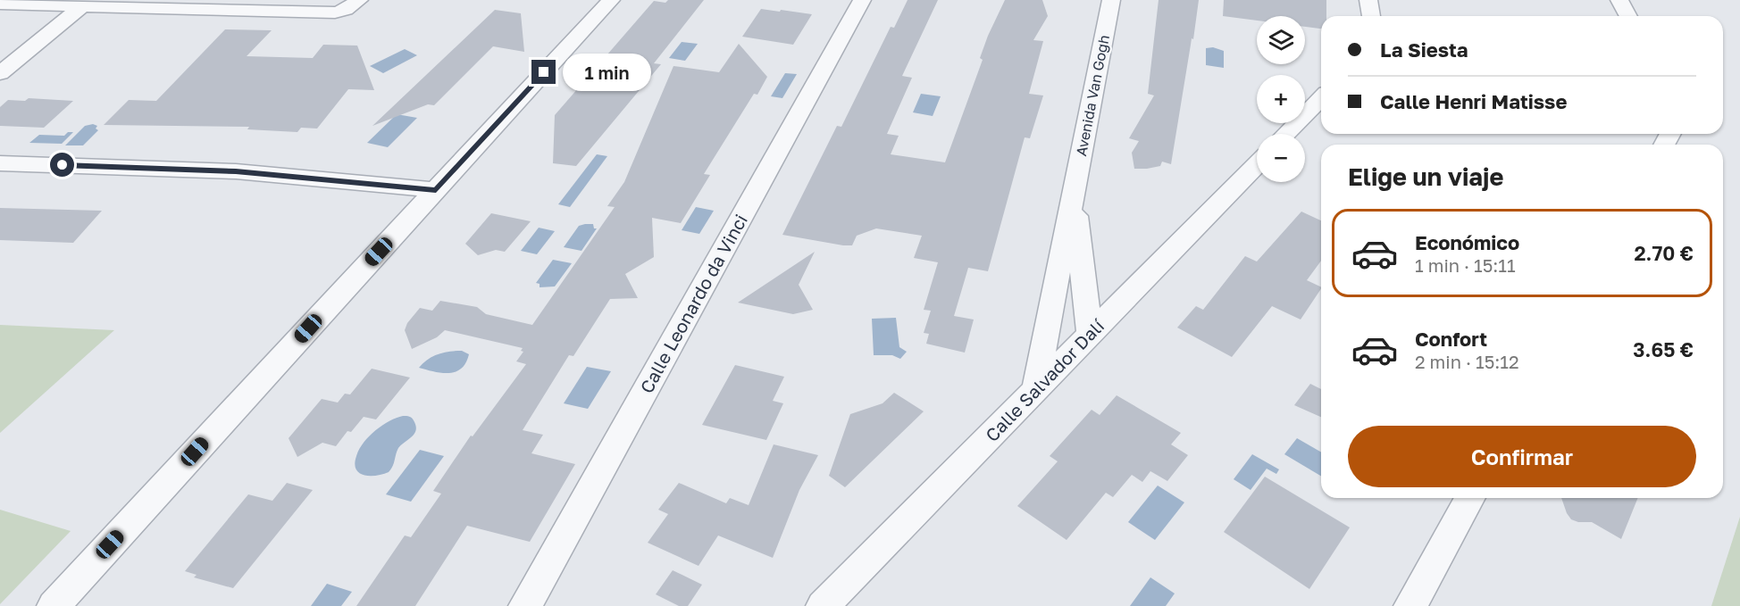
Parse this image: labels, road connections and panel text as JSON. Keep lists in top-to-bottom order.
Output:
{
  "streets": {
    "street": ["Avenida Van Gogh", "Calle Leonardo da Vinci", "Calle Salvador Dalí"]
  },
  "crossings": [
    ["Avenida Van Gogh", "Calle Salvador Dalí"]
  ],
  "page": {
    "map_buttons": ["+", "−"],
    "banner": ["La Siesta", "Calle Henri Matisse"],
    "bubble": "1 min",
    "heading": "Elige un viaje",
    "list": [
      {
        "name": "Económico",
        "note": "1 min · 15:11",
        "value": "2.70 €"
      },
      {
        "name": "Confort",
        "note": "2 min · 15:12",
        "value": "3.65 €"
      }
    ],
    "buttons": "Confirmar"
  }
}
